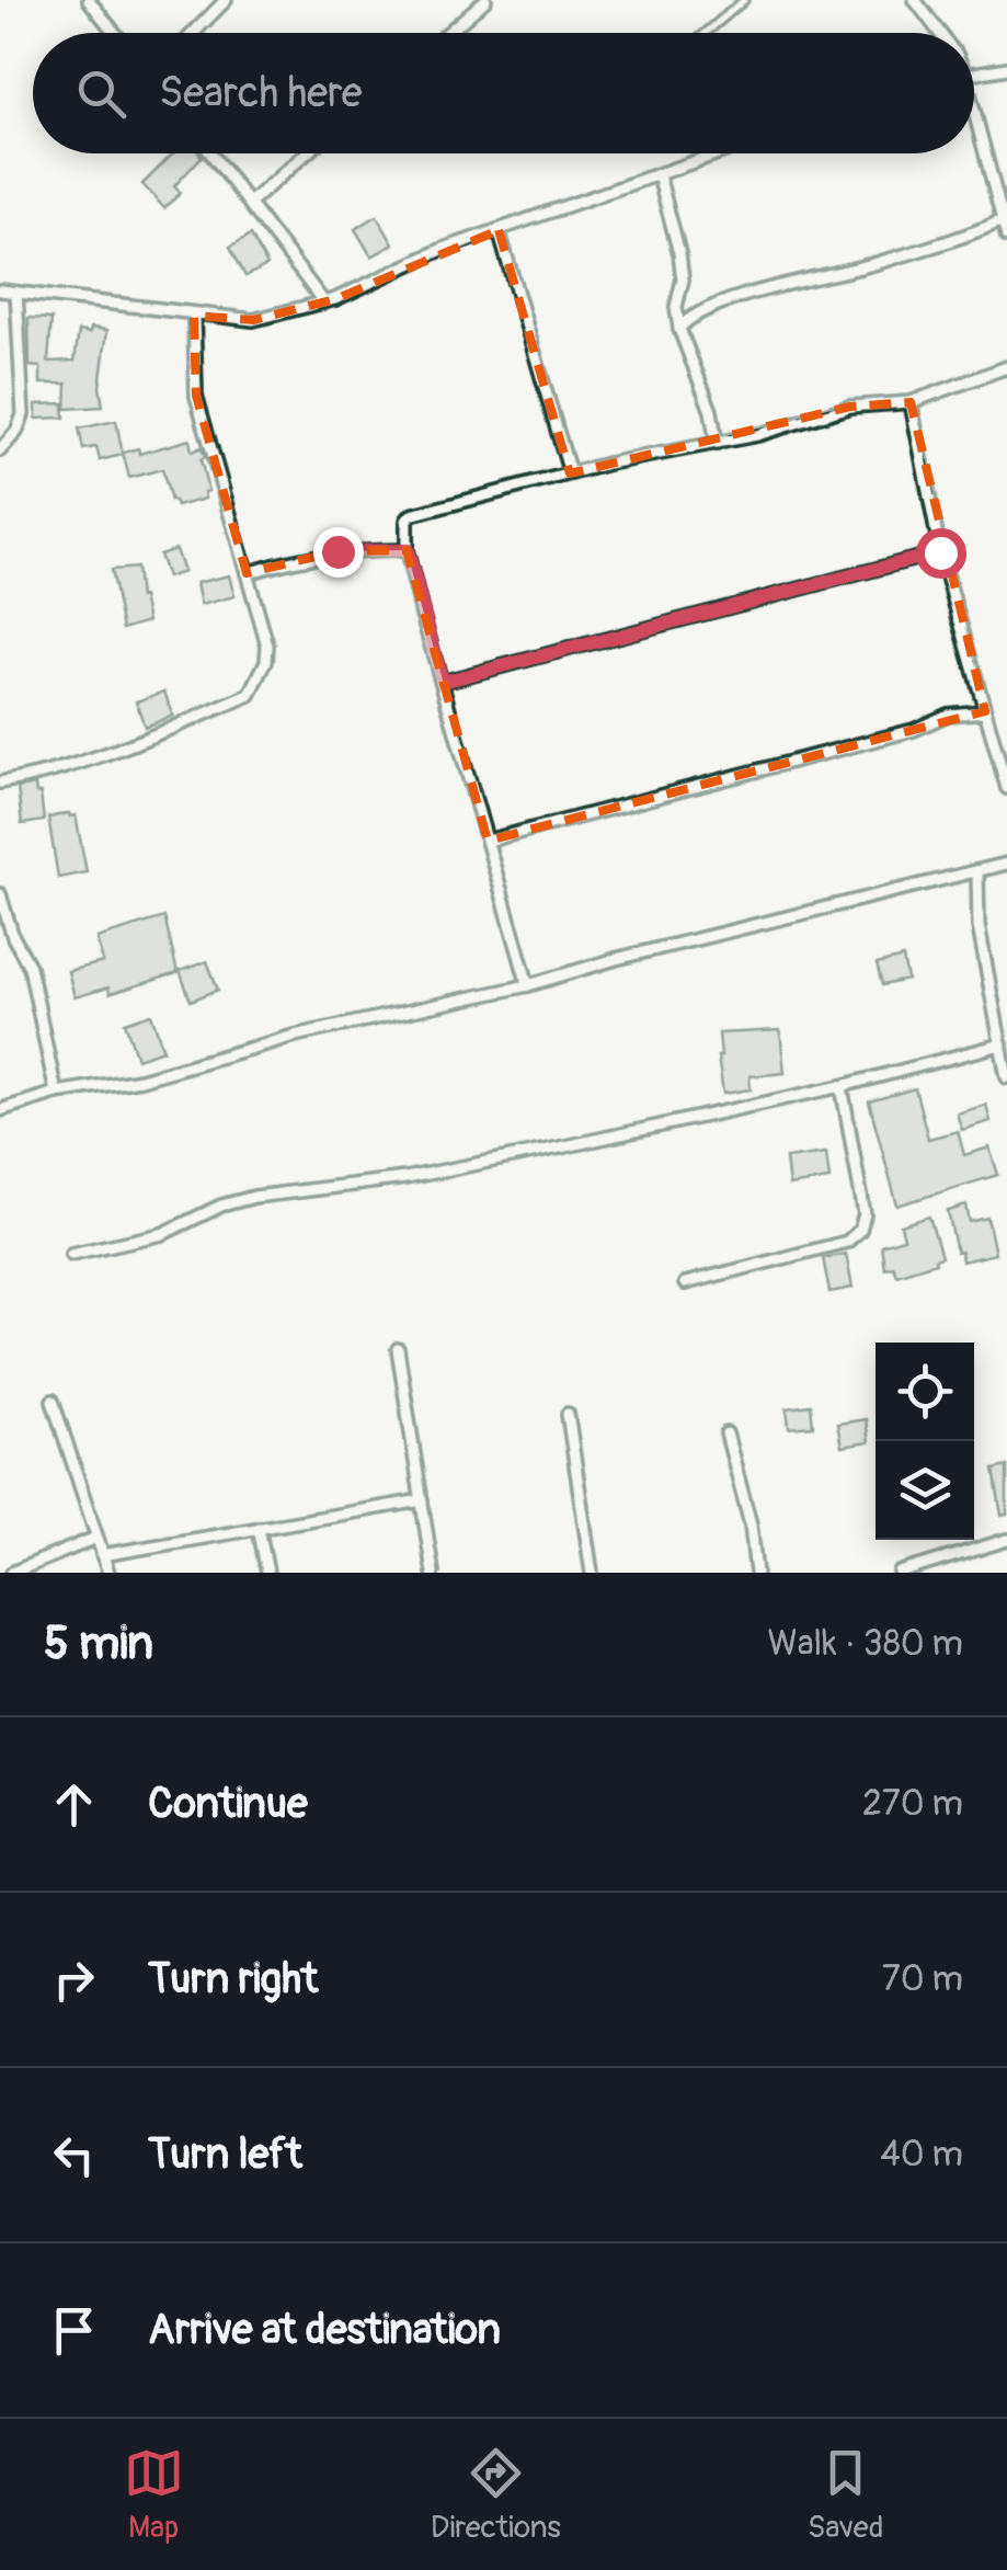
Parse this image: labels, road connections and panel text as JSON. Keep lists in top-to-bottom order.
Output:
{
  "page": {
    "search": "Search here",
    "heading": ["5 min", "Walk · 380 m"],
    "list": [
      ["Continue", "270 m"],
      ["Turn right", "70 m"],
      ["Turn left", "40 m"],
      "Arrive at destination"
    ],
    "nav": ["Map", "Directions", "Saved"]
  }
}
